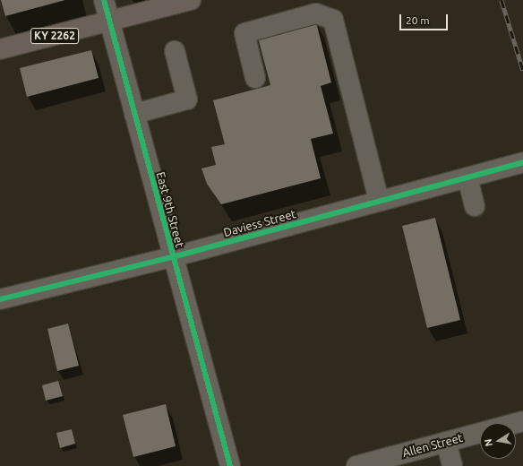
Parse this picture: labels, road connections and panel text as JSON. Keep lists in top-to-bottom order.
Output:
{
  "streets": {
    "main road": ["KY 2262"],
    "street": ["East 9th Street", "Daviess Street", "Allen Street"]
  },
  "crossings": [
    ["KY 2262", "East 9th Street"],
    ["East 9th Street", "Daviess Street"]
  ],
  "scale_bar": "20 m",
  "north": "left"
}
